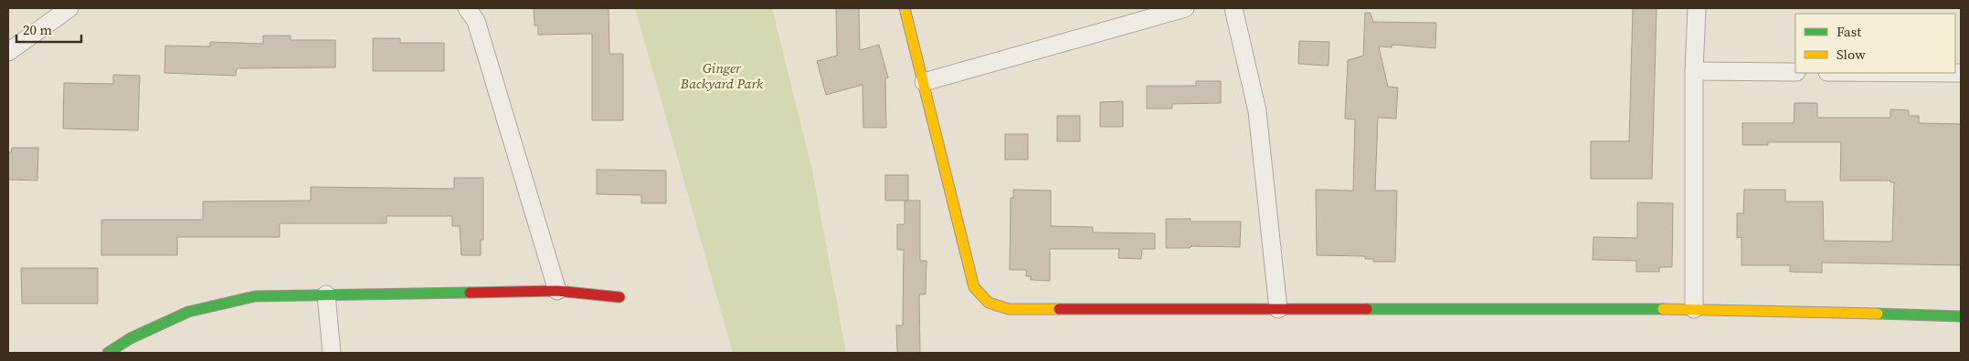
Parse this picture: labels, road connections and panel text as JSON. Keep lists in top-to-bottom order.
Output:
{
  "parks": ["Ginger Backyard Park"],
  "legend": ["Fast", "Slow"],
  "scale_bar": "20 m"
}
